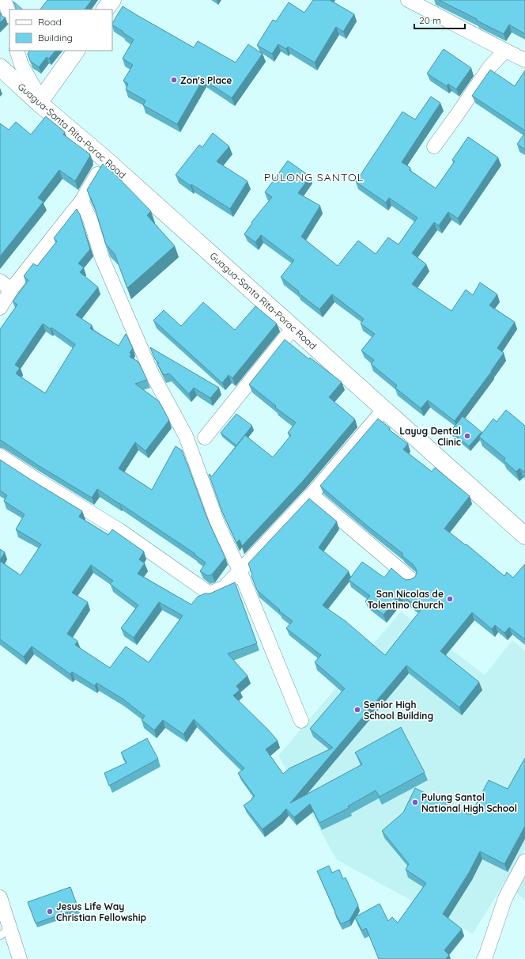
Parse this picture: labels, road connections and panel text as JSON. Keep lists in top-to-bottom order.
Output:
{
  "streets": {
    "main road": ["Guagua-Santa Rita-Porac Road"]
  },
  "districts": ["PULONG SANTOL"],
  "places": [
    "Zon's Place",
    "Layug Dental Clinic",
    "San Nicolas de Tolentino Church",
    "Senior High School Building",
    "Pulung Santol National High School",
    "Jesus Life Way Christian Fellowship"
  ],
  "legend": ["Road", "Building"],
  "scale_bar": "20 m"
}
